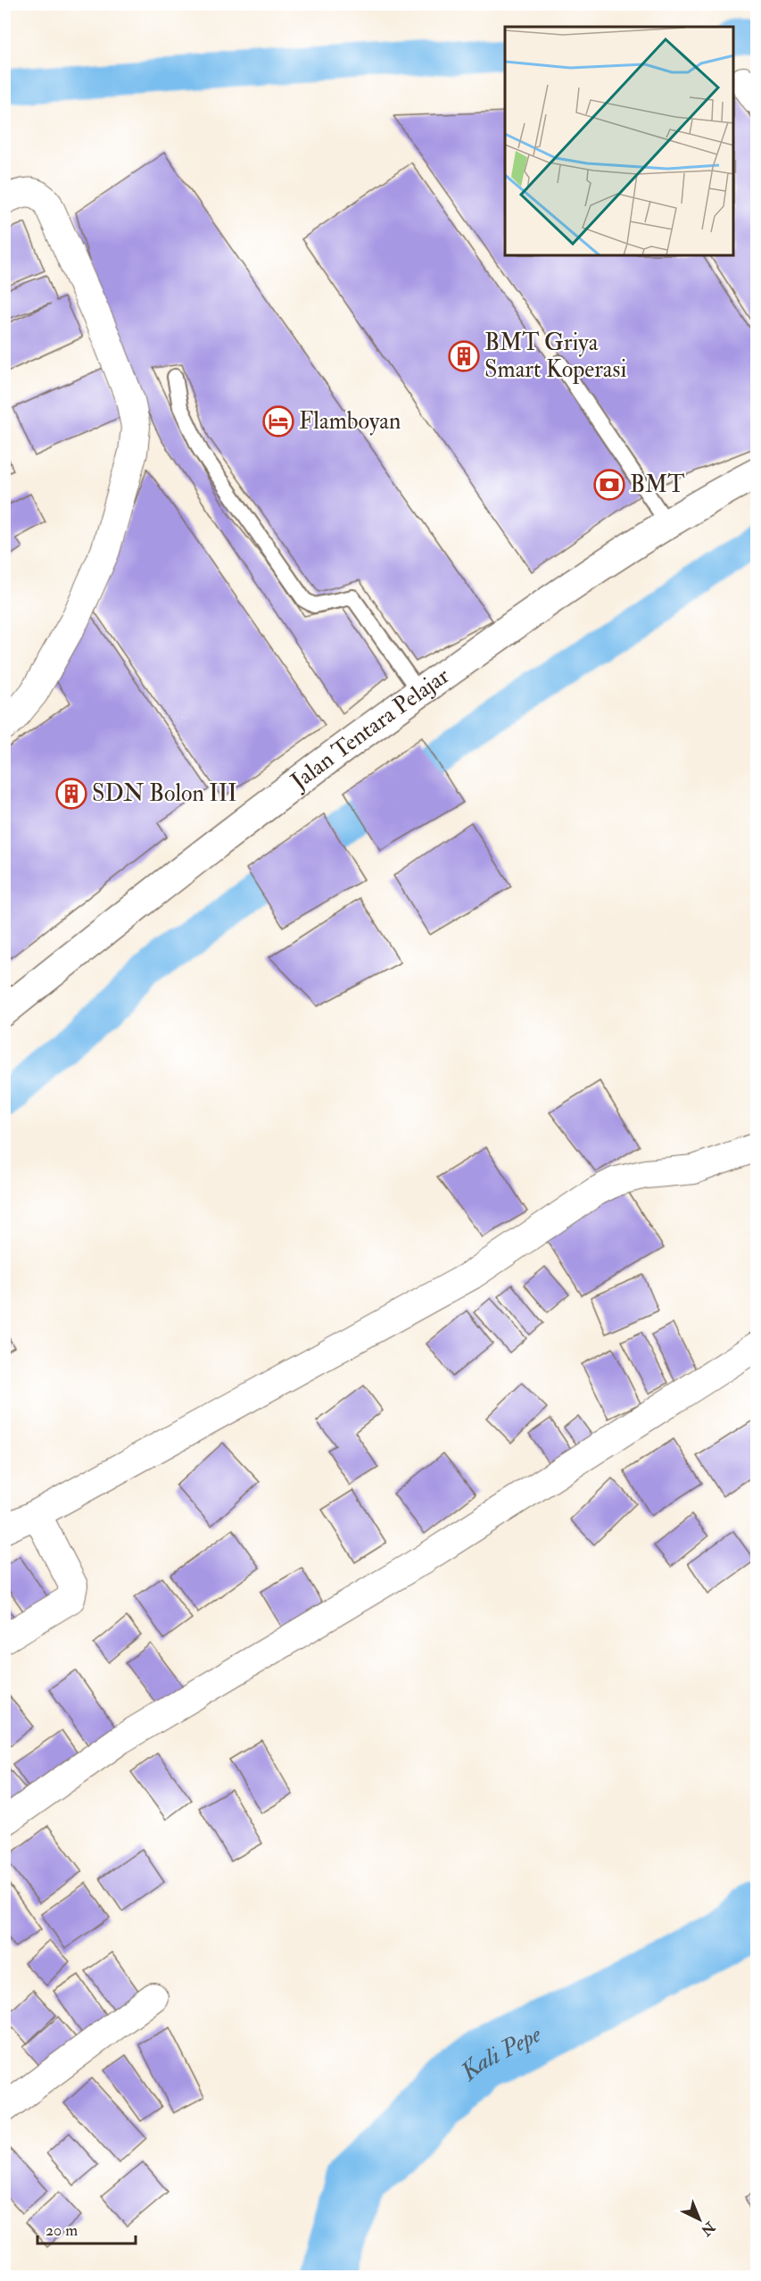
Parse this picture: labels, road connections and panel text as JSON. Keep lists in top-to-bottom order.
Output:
{
  "streets": {
    "main road": ["Jalan Tentara Pelajar"]
  },
  "water": ["Kali Pepe"],
  "places": {
    "building": ["BMT Griya Smart Koperasi", "SDN Bolon III"],
    "hotel": ["Flamboyan"],
    "bank": ["BMT"]
  },
  "scale_bar": "20 m",
  "north": "bottom right"
}
